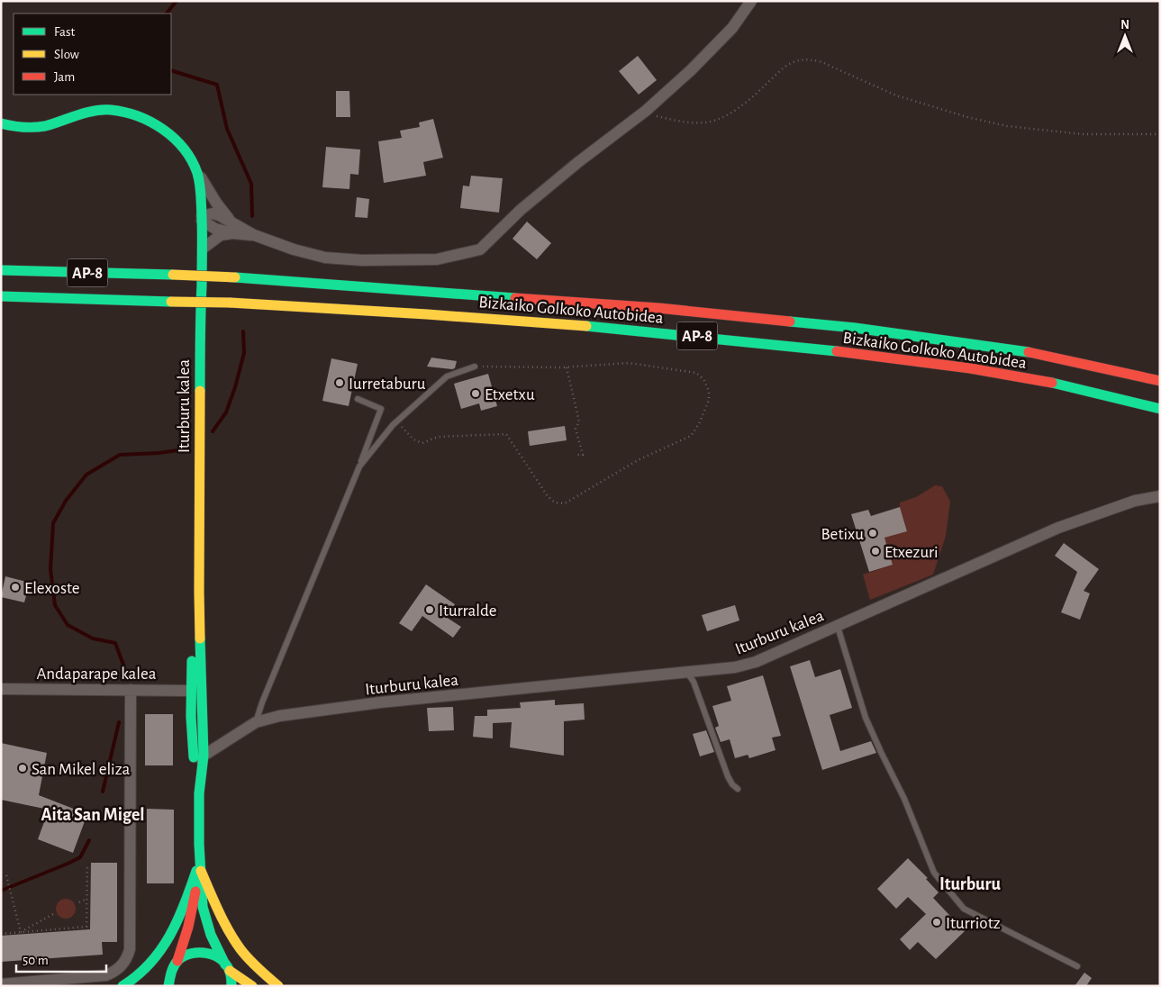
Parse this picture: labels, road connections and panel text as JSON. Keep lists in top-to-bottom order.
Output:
{
  "streets": {
    "main road": ["AP-8", "Bizkaiko Golkoko Autobidea", "Iturburu kalea"],
    "street": ["Andaparape kalea"]
  },
  "districts": ["Aita San Migel", "Iturburu"],
  "places": [
    "Iurretaburu",
    "Etxetxu",
    "Betixu",
    "Etxezuri",
    "Elexoste",
    "Iturralde",
    "San Mikel eliza",
    "Iturriotz"
  ],
  "legend": ["Fast", "Slow", "Jam"],
  "scale_bar": "50 m",
  "north": "top"
}
